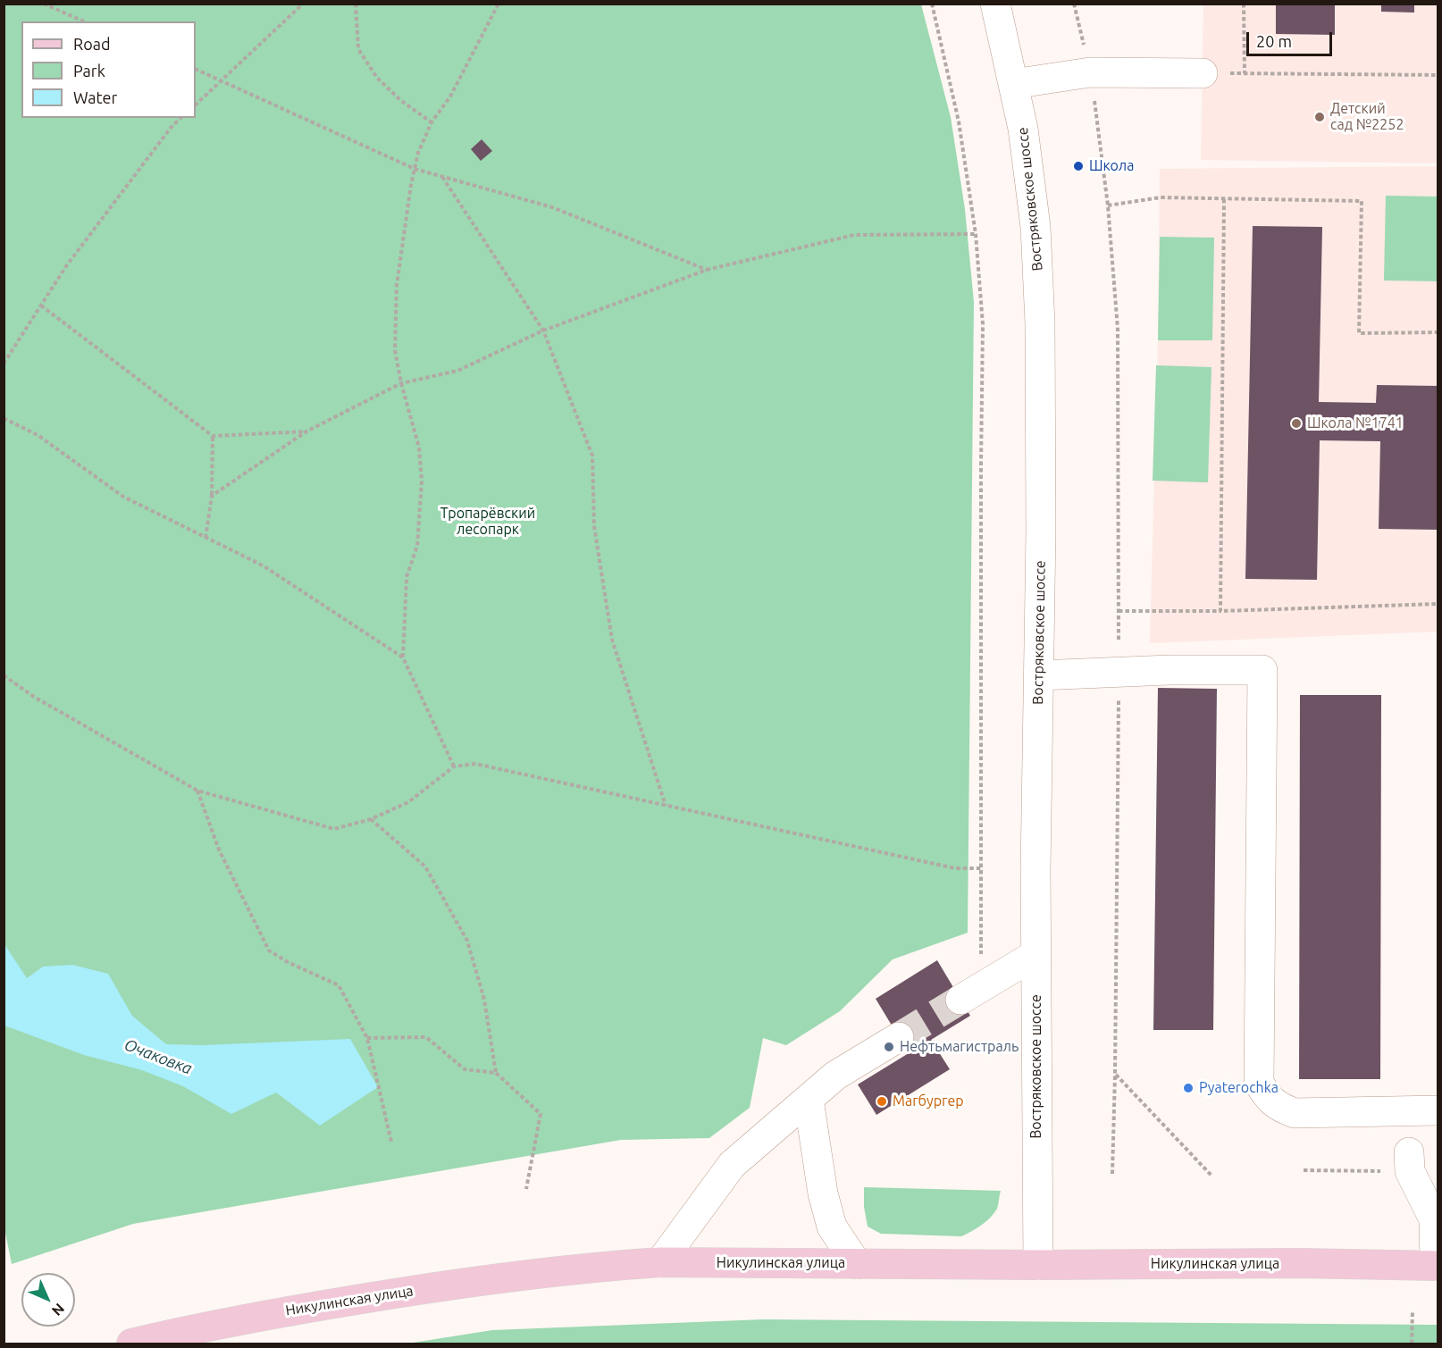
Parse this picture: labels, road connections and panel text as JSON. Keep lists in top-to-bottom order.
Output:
{
  "streets": {
    "main road": ["Никулинская улица"],
    "street": ["Востряковское шоссе"]
  },
  "crossings": [
    ["Востряковское шоссе", "Никулинская улица"]
  ],
  "water": ["Очаковка"],
  "parks": ["Тропарёвский лесопарк"],
  "places": [
    "Детский сад №2252",
    "Школа",
    "Школа №1741",
    "Нефтьмагистраль",
    "Pyaterochka",
    "Магбургер"
  ],
  "legend": ["Road", "Park", "Water"],
  "scale_bar": "20 m",
  "north": "bottom right"
}
